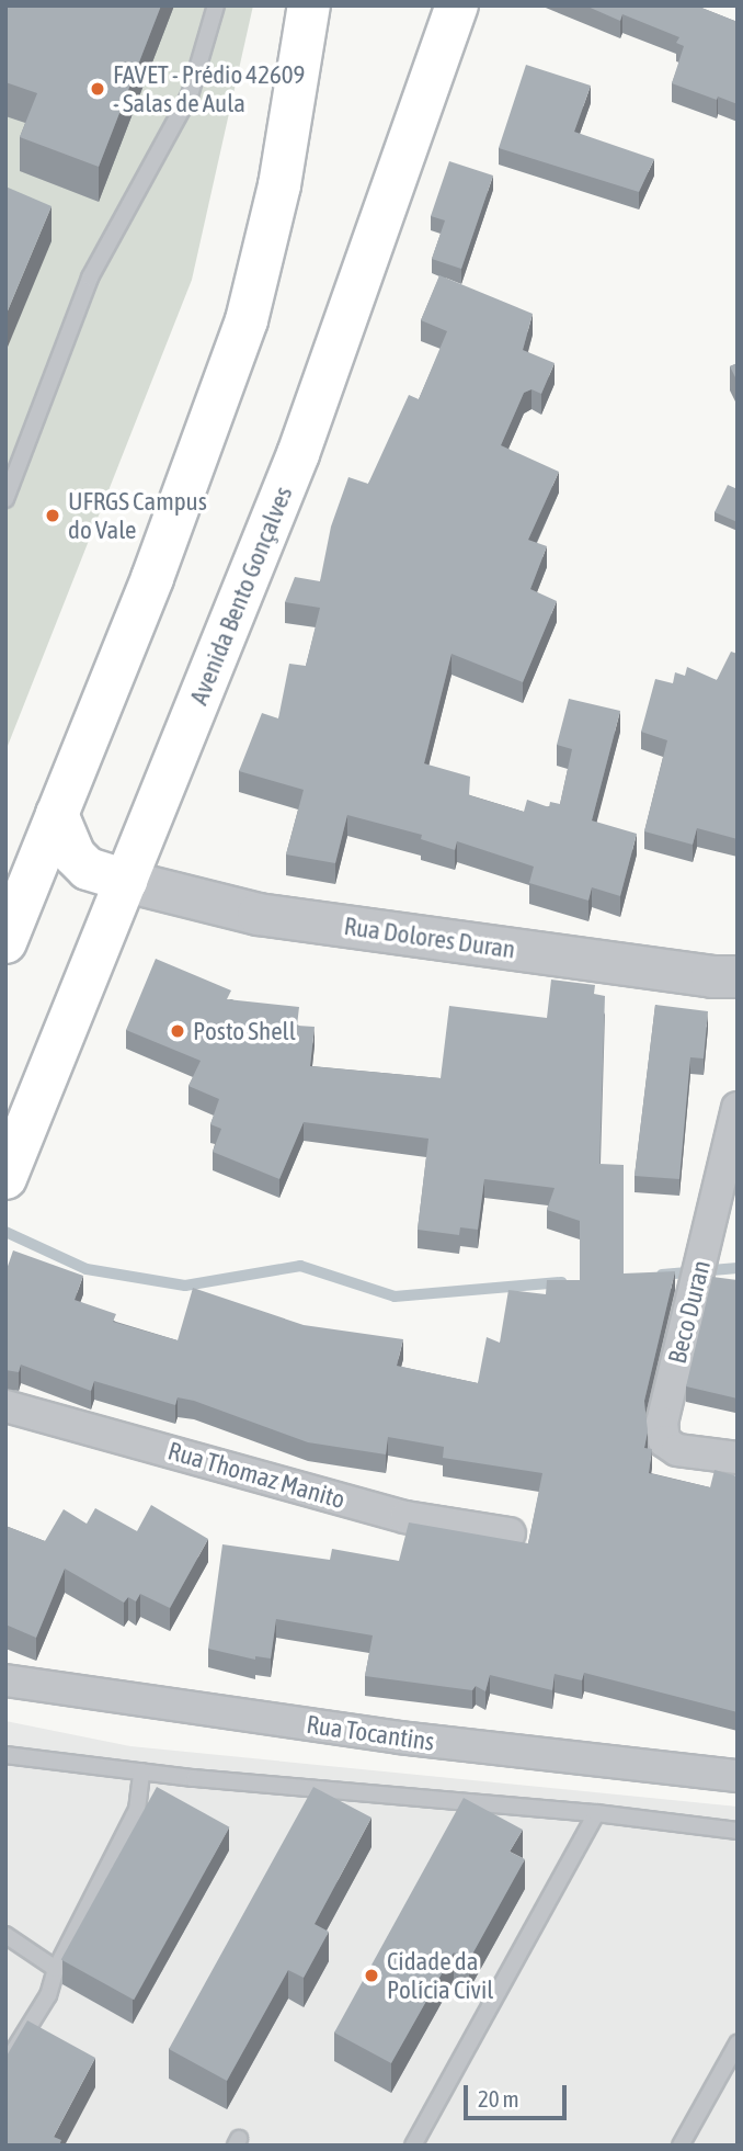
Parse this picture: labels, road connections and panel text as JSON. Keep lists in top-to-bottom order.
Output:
{
  "streets": {
    "main road": ["Avenida Bento Gonçalves"],
    "street": [
      "Rua Dolores Duran",
      "Beco Duran",
      "Rua Thomaz Manito",
      "Rua Tocantins"
    ]
  },
  "crossings": [
    ["Avenida Bento Gonçalves", "Rua Dolores Duran"]
  ],
  "places": [
    "FAVET - Prédio 42609 - Salas de Aula",
    "UFRGS Campus do Vale",
    "Posto Shell",
    "Cidade da Polícia Civil"
  ],
  "scale_bar": "20 m"
}
